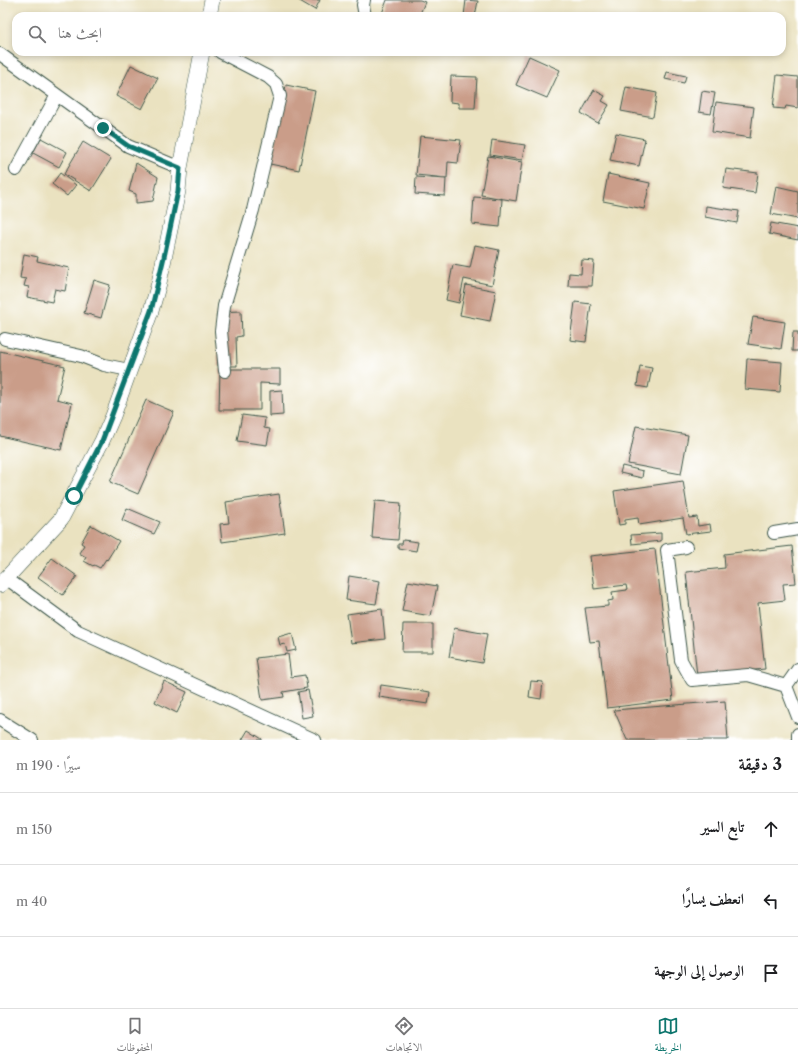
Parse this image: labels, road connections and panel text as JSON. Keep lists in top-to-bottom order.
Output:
{
  "page": {
    "search": "ابحث هنا",
    "heading": ["3 دقيقة", "سيرًا · 190 m"],
    "list": [
      ["تابع السير", "150 m"],
      ["انعطف يسارًا", "40 m"],
      "الوصول إلى الوجهة"
    ],
    "nav": ["الخريطة", "الاتجاهات", "المحفوظات"]
  }
}
